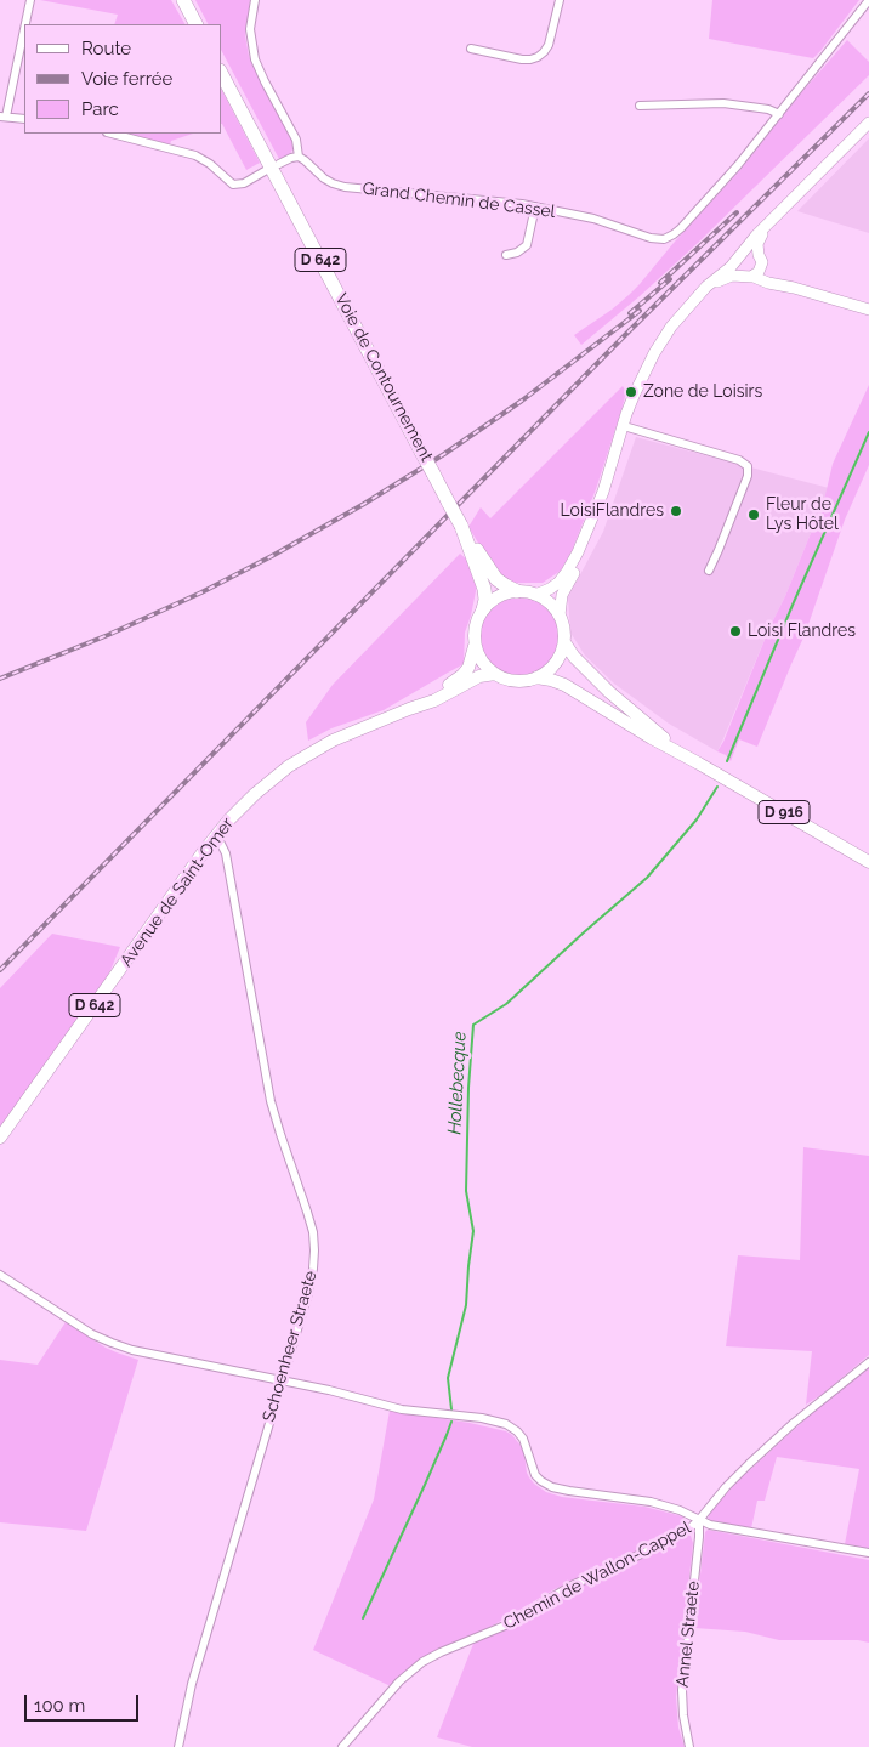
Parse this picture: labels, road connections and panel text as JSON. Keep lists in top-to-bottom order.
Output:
{
  "streets": {
    "highway": ["D 642", "Voie de Contournement"],
    "main road": ["D 916", "Avenue de Saint-Omer"],
    "street": [
      "Grand Chemin de Cassel",
      "Schoenheer Straete",
      "Chemin de Wallon-Cappel",
      "Annel Straete"
    ]
  },
  "crossings": [
    ["Voie de Contournement", "D 916"],
    ["Voie de Contournement", "Avenue de Saint-Omer"],
    ["D 916", "Avenue de Saint-Omer"],
    ["Avenue de Saint-Omer", "Schoenheer Straete"],
    ["Chemin de Wallon-Cappel", "Annel Straete"]
  ],
  "water": ["Hollebecque"],
  "places": [
    "Zone de Loisirs",
    "LoisiFlandres",
    "Fleur de Lys Hôtel",
    "Loisi Flandres"
  ],
  "legend": ["Route", "Voie ferrée", "Parc"],
  "scale_bar": "100 m"
}
